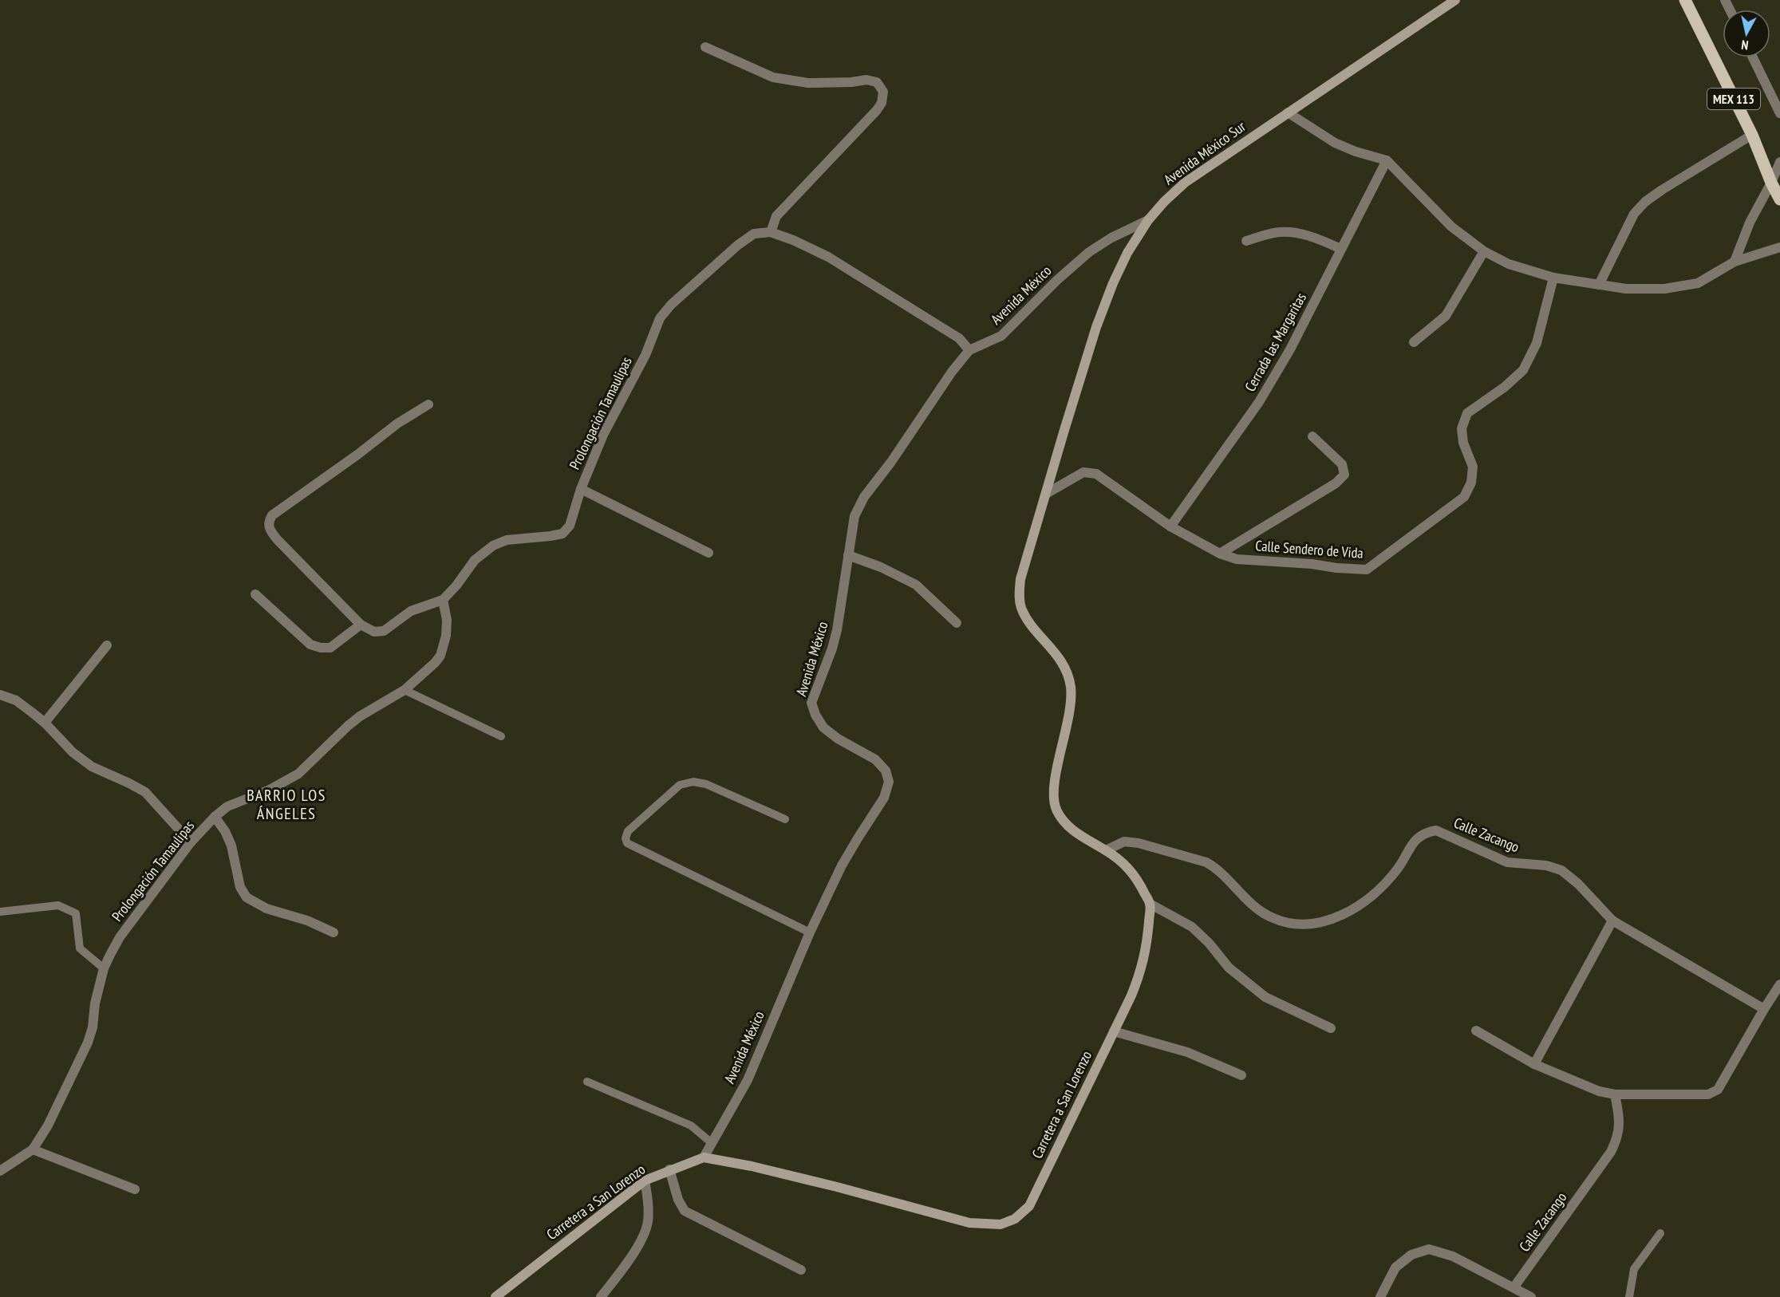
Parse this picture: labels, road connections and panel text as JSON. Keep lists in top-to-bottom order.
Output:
{
  "streets": {
    "main road": ["MEX 113"],
    "street": [
      "Avenida México Sur",
      "Avenida México",
      "Cerrada las Margaritas",
      "Prolongación Tamaulipas",
      "Calle Sendero de Vida",
      "Calle Zacango",
      "Carretera a San Lorenzo"
    ]
  },
  "crossings": [
    ["Avenida México Sur", "Avenida México"],
    ["Avenida México Sur", "Calle Sendero de Vida"],
    ["Avenida México", "Carretera a San Lorenzo"],
    ["Cerrada las Margaritas", "Calle Sendero de Vida"]
  ],
  "districts": ["BARRIO LOS ÁNGELES"],
  "north": "bottom"
}
